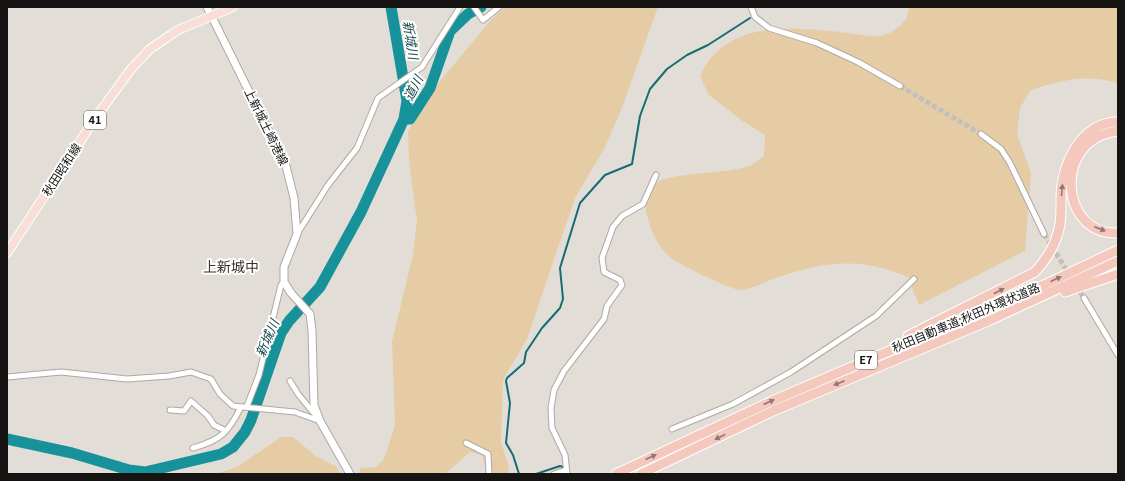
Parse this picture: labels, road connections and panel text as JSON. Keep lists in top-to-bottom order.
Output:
{
  "streets": {
    "highway": ["秋田自動車道;秋田外環状道路", "E7"],
    "main road": ["41", "上新城土崎港線", "秋田昭和線"]
  },
  "crossings": [
    ["上新城土崎港線", "秋田昭和線"]
  ],
  "districts": ["上新城中"],
  "water": ["新城川", "道川"]
}
